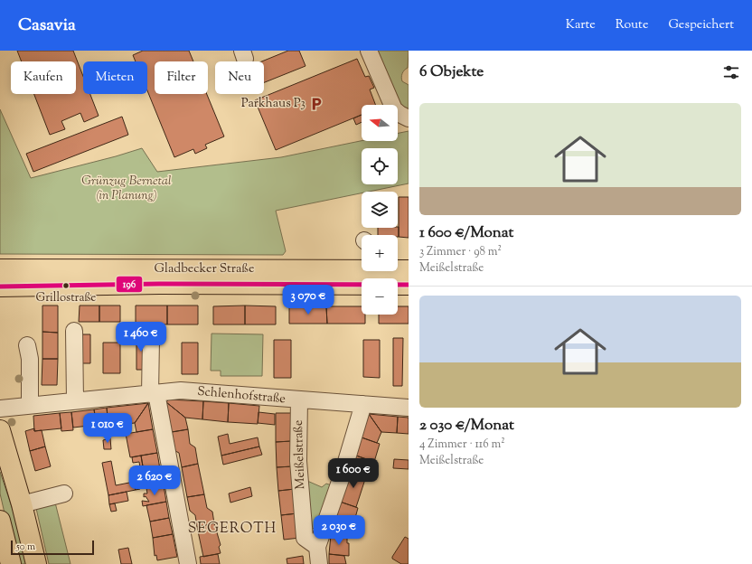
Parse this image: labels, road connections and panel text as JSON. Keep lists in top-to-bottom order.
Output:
{
  "streets": {
    "main road": ["Gladbecker Straße"],
    "street": ["Schlenhofstraße", "Meißelstraße"]
  },
  "crossings": [
    ["Schlenhofstraße", "Meißelstraße"]
  ],
  "districts": ["SEGEROTH"],
  "parks": ["Grünzug Bernetal (in Planung)"],
  "places": {
    "parking": ["Parkhaus P3"],
    "other": ["Grillostraße"]
  },
  "lines": ["transit line 196"],
  "scale_bar": "50 m",
  "north": "left",
  "page": {
    "header": "Casavia",
    "nav": ["Karte", "Route", "Gespeichert"],
    "heading": "6 Objekte",
    "chip": [
      "Kaufen",
      "Mieten",
      "Filter",
      "Neu"
    ],
    "list": [
      {
        "name": "1 600 €/Monat",
        "note": "3 Zimmer · 98 m² · Meißelstraße"
      },
      {
        "name": "2 030 €/Monat",
        "note": "4 Zimmer · 116 m² · Meißelstraße"
      }
    ],
    "map_buttons": ["+", "−"],
    "price": [
      "3 070 €",
      "1 460 €",
      "1 010 €",
      "1 600 €",
      "2 620 €",
      "2 030 €"
    ],
    "scale": "50 m"
  }
}
